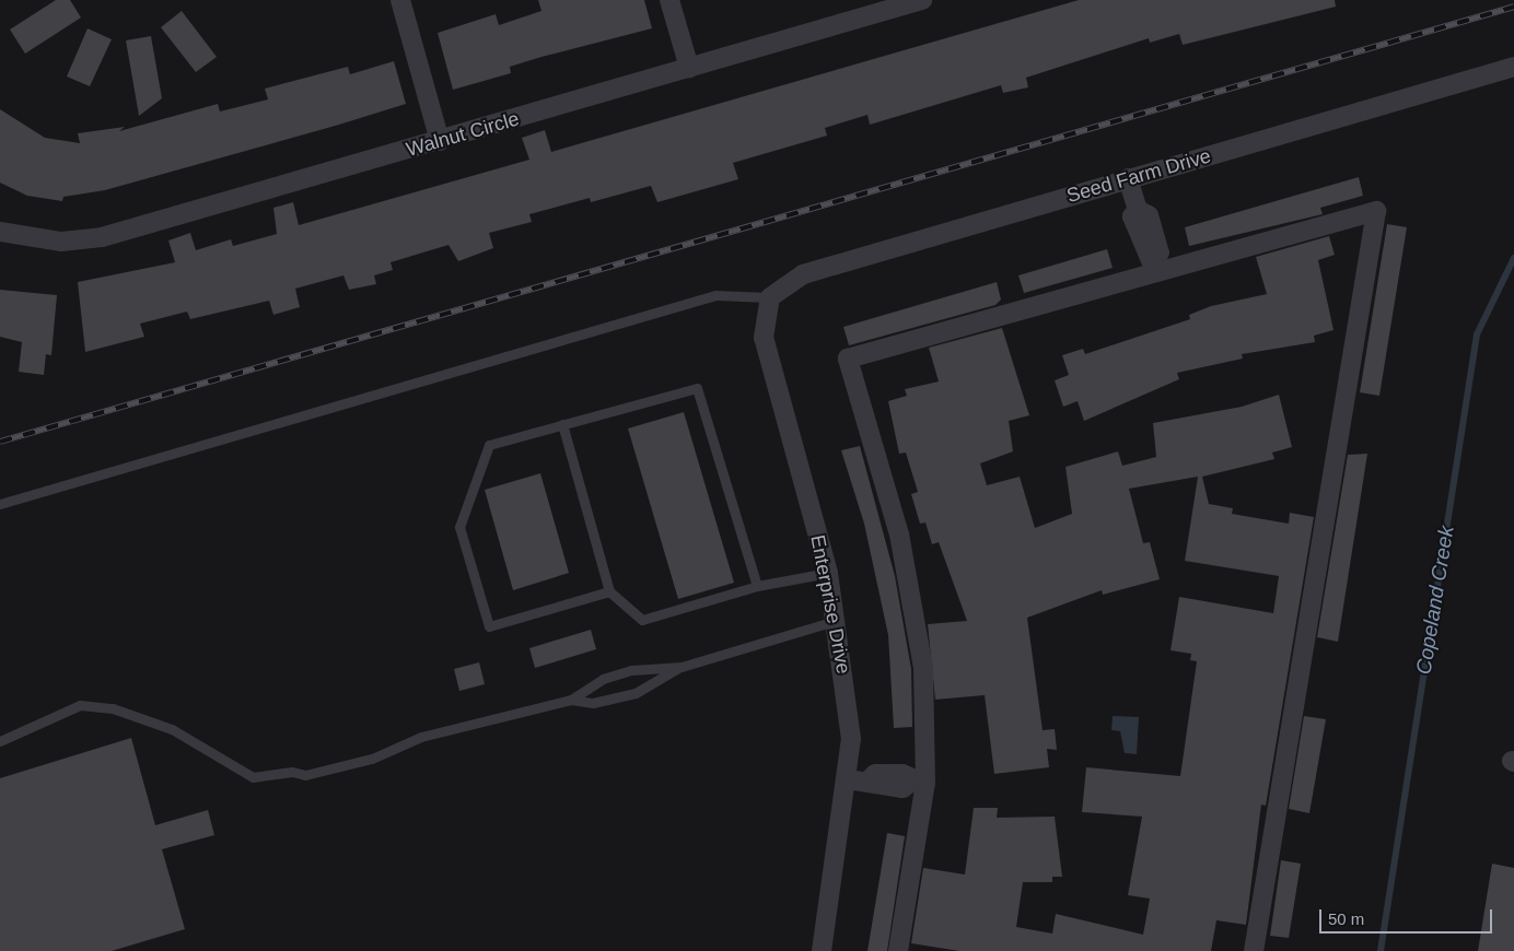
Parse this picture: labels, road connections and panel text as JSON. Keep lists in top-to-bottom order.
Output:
{
  "streets": {
    "street": ["Walnut Circle", "Seed Farm Drive", "Enterprise Drive"]
  },
  "crossings": [
    ["Seed Farm Drive", "Enterprise Drive"]
  ],
  "water": ["Copeland Creek"],
  "scale_bar": "50 m"
}
